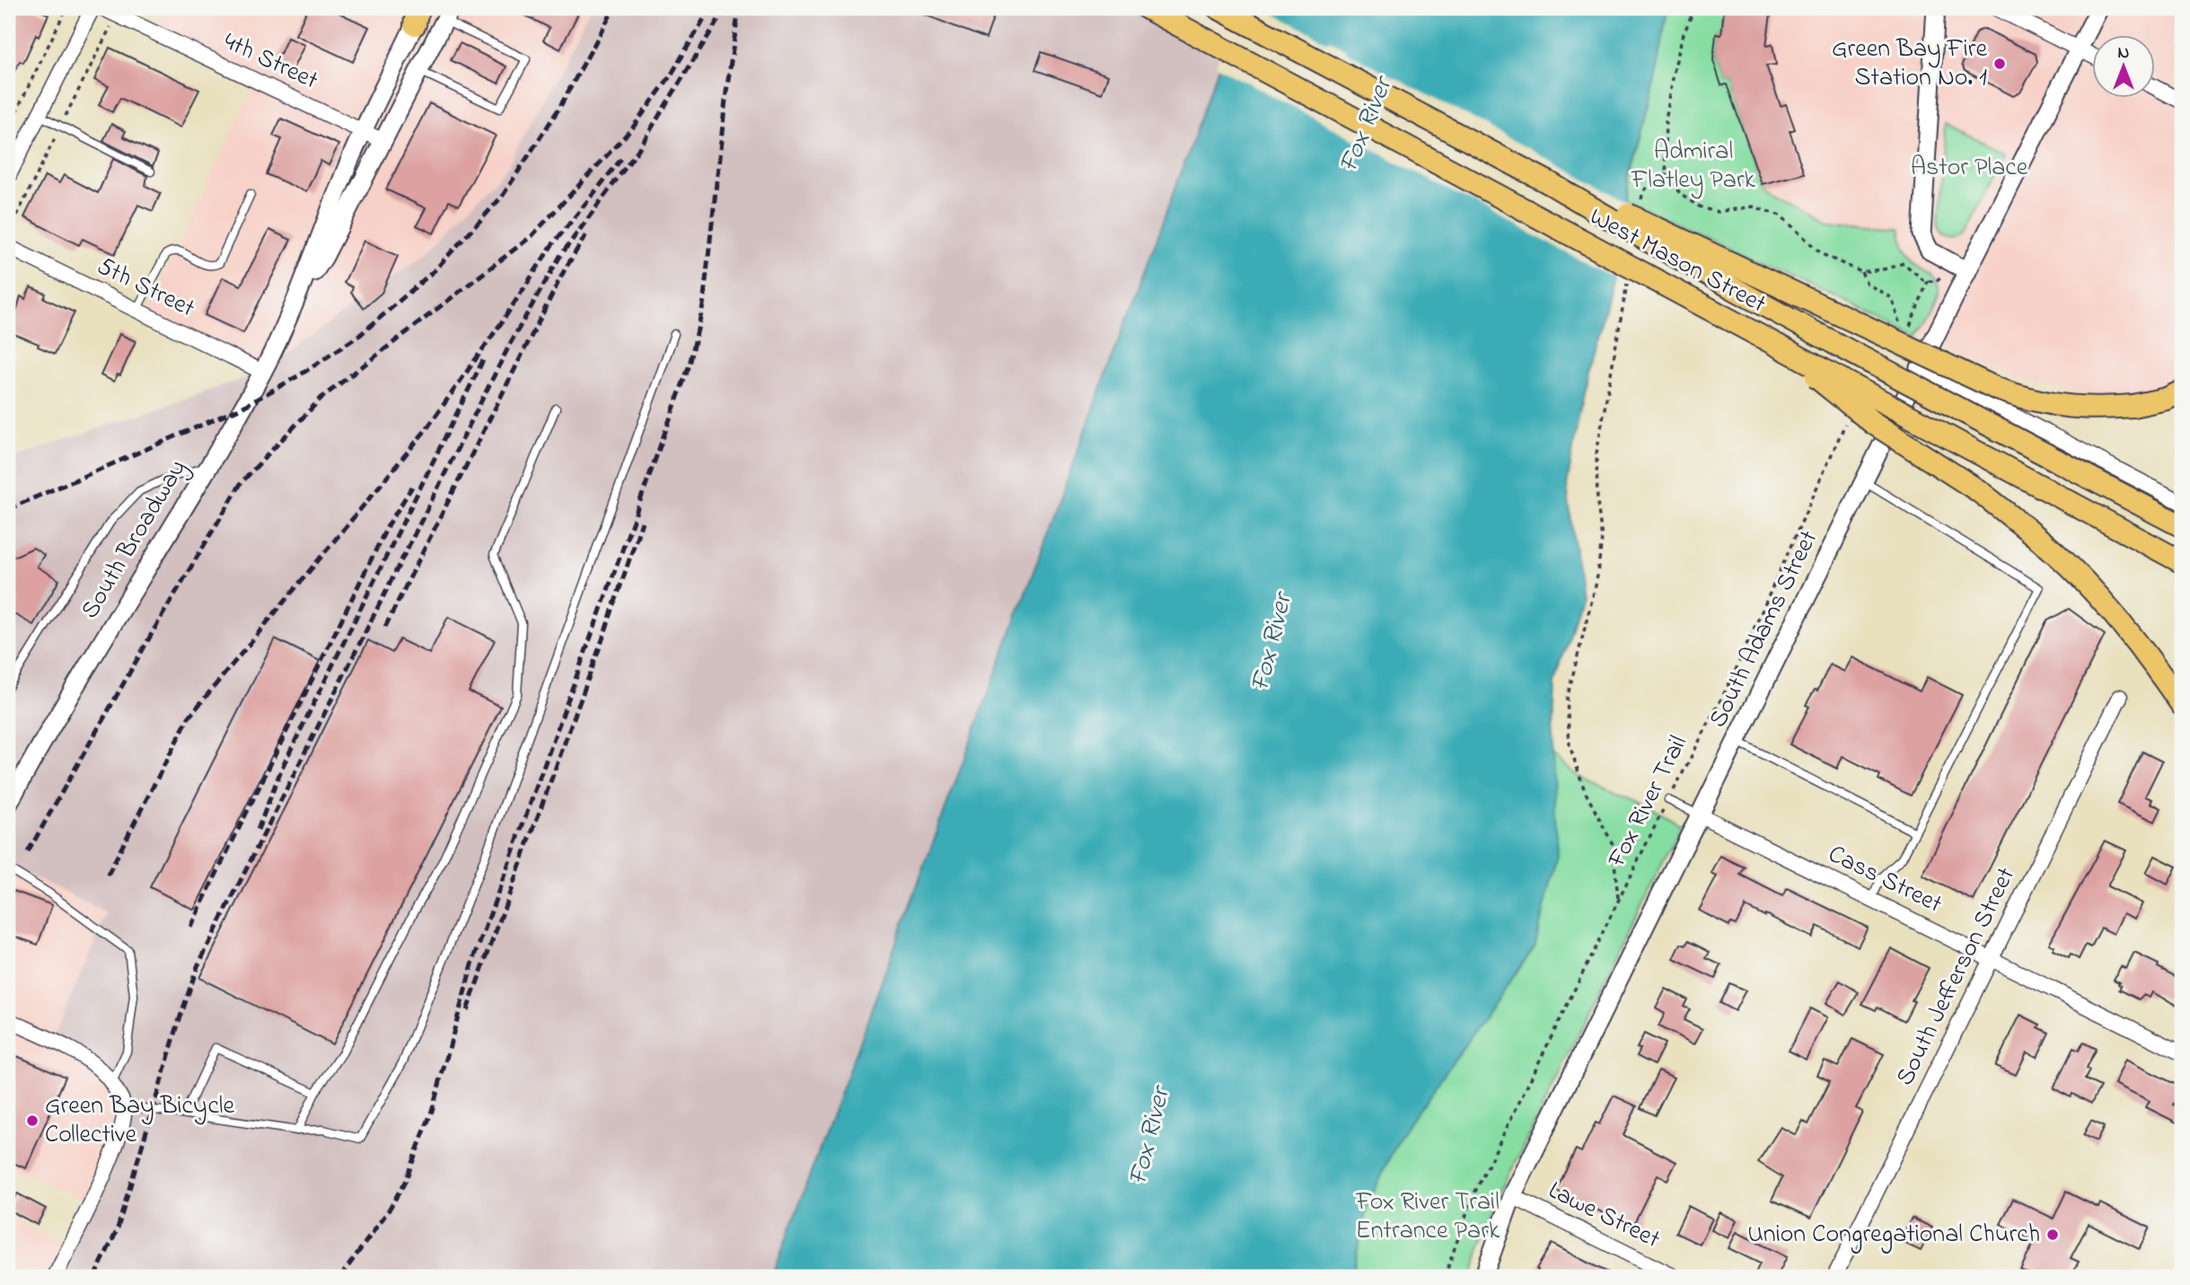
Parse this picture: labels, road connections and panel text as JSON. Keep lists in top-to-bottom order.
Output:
{
  "streets": {
    "main road": ["West Mason Street"],
    "street": [
      "4th Street",
      "5th Street",
      "South Broadway",
      "South Adams Street",
      "Cass Street",
      "South Jefferson Street",
      "Lawe Street"
    ],
    "path": ["Fox River Trail"]
  },
  "crossings": [
    ["4th Street", "South Broadway"],
    ["5th Street", "South Broadway"],
    ["South Adams Street", "Cass Street"],
    ["South Adams Street", "Lawe Street"],
    ["Cass Street", "South Jefferson Street"]
  ],
  "water": ["Fox River"],
  "parks": ["Admiral Flatley Park", "Astor Place", "Fox River Trail Entrance Park"],
  "places": ["Green Bay Fire Station No. 1", "Green Bay Bicycle Collective", "Union Congregational Church"],
  "north": "top"
}
